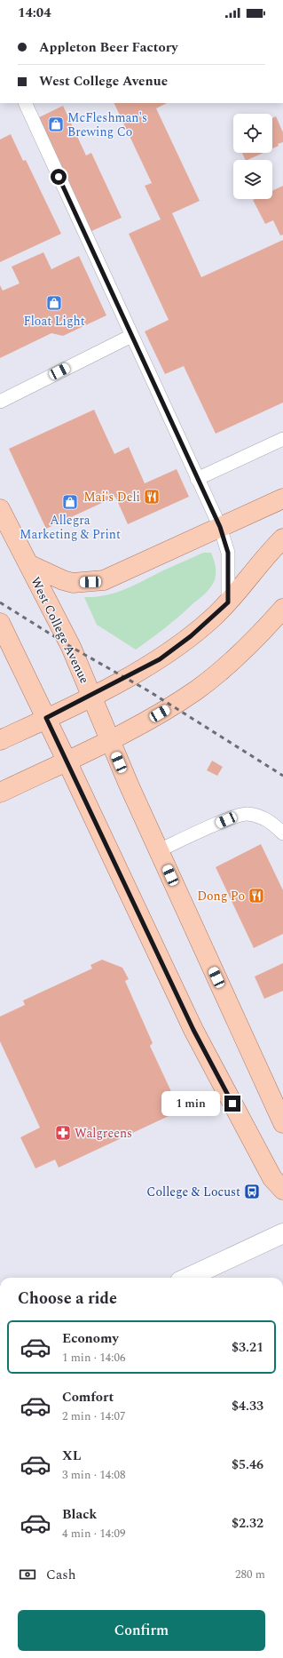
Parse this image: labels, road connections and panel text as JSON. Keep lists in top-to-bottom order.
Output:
{
  "streets": {
    "main road": ["West College Avenue"]
  },
  "places": {
    "shop": ["McFleshman's Brewing Co", "Float Light", "Allegra Marketing & Print"],
    "restaurant": ["Mai's Deli", "Dong Po"],
    "pharmacy": ["Walgreens"],
    "bus stop": ["College & Locust"]
  },
  "page": {
    "status": "14:04",
    "banner": ["Appleton Beer Factory", "West College Avenue"],
    "bubble": "1 min",
    "heading": "Choose a ride",
    "list": [
      {
        "name": "Economy",
        "note": "1 min · 14:06",
        "value": "$3.21"
      },
      {
        "name": "Comfort",
        "note": "2 min · 14:07",
        "value": "$4.33"
      },
      {
        "name": "XL",
        "note": "3 min · 14:08",
        "value": "$5.46"
      },
      {
        "name": "Black",
        "note": "4 min · 14:09",
        "value": "$2.32"
      }
    ],
    "pay": ["Cash", "280 m"],
    "buttons": "Confirm"
  }
}
